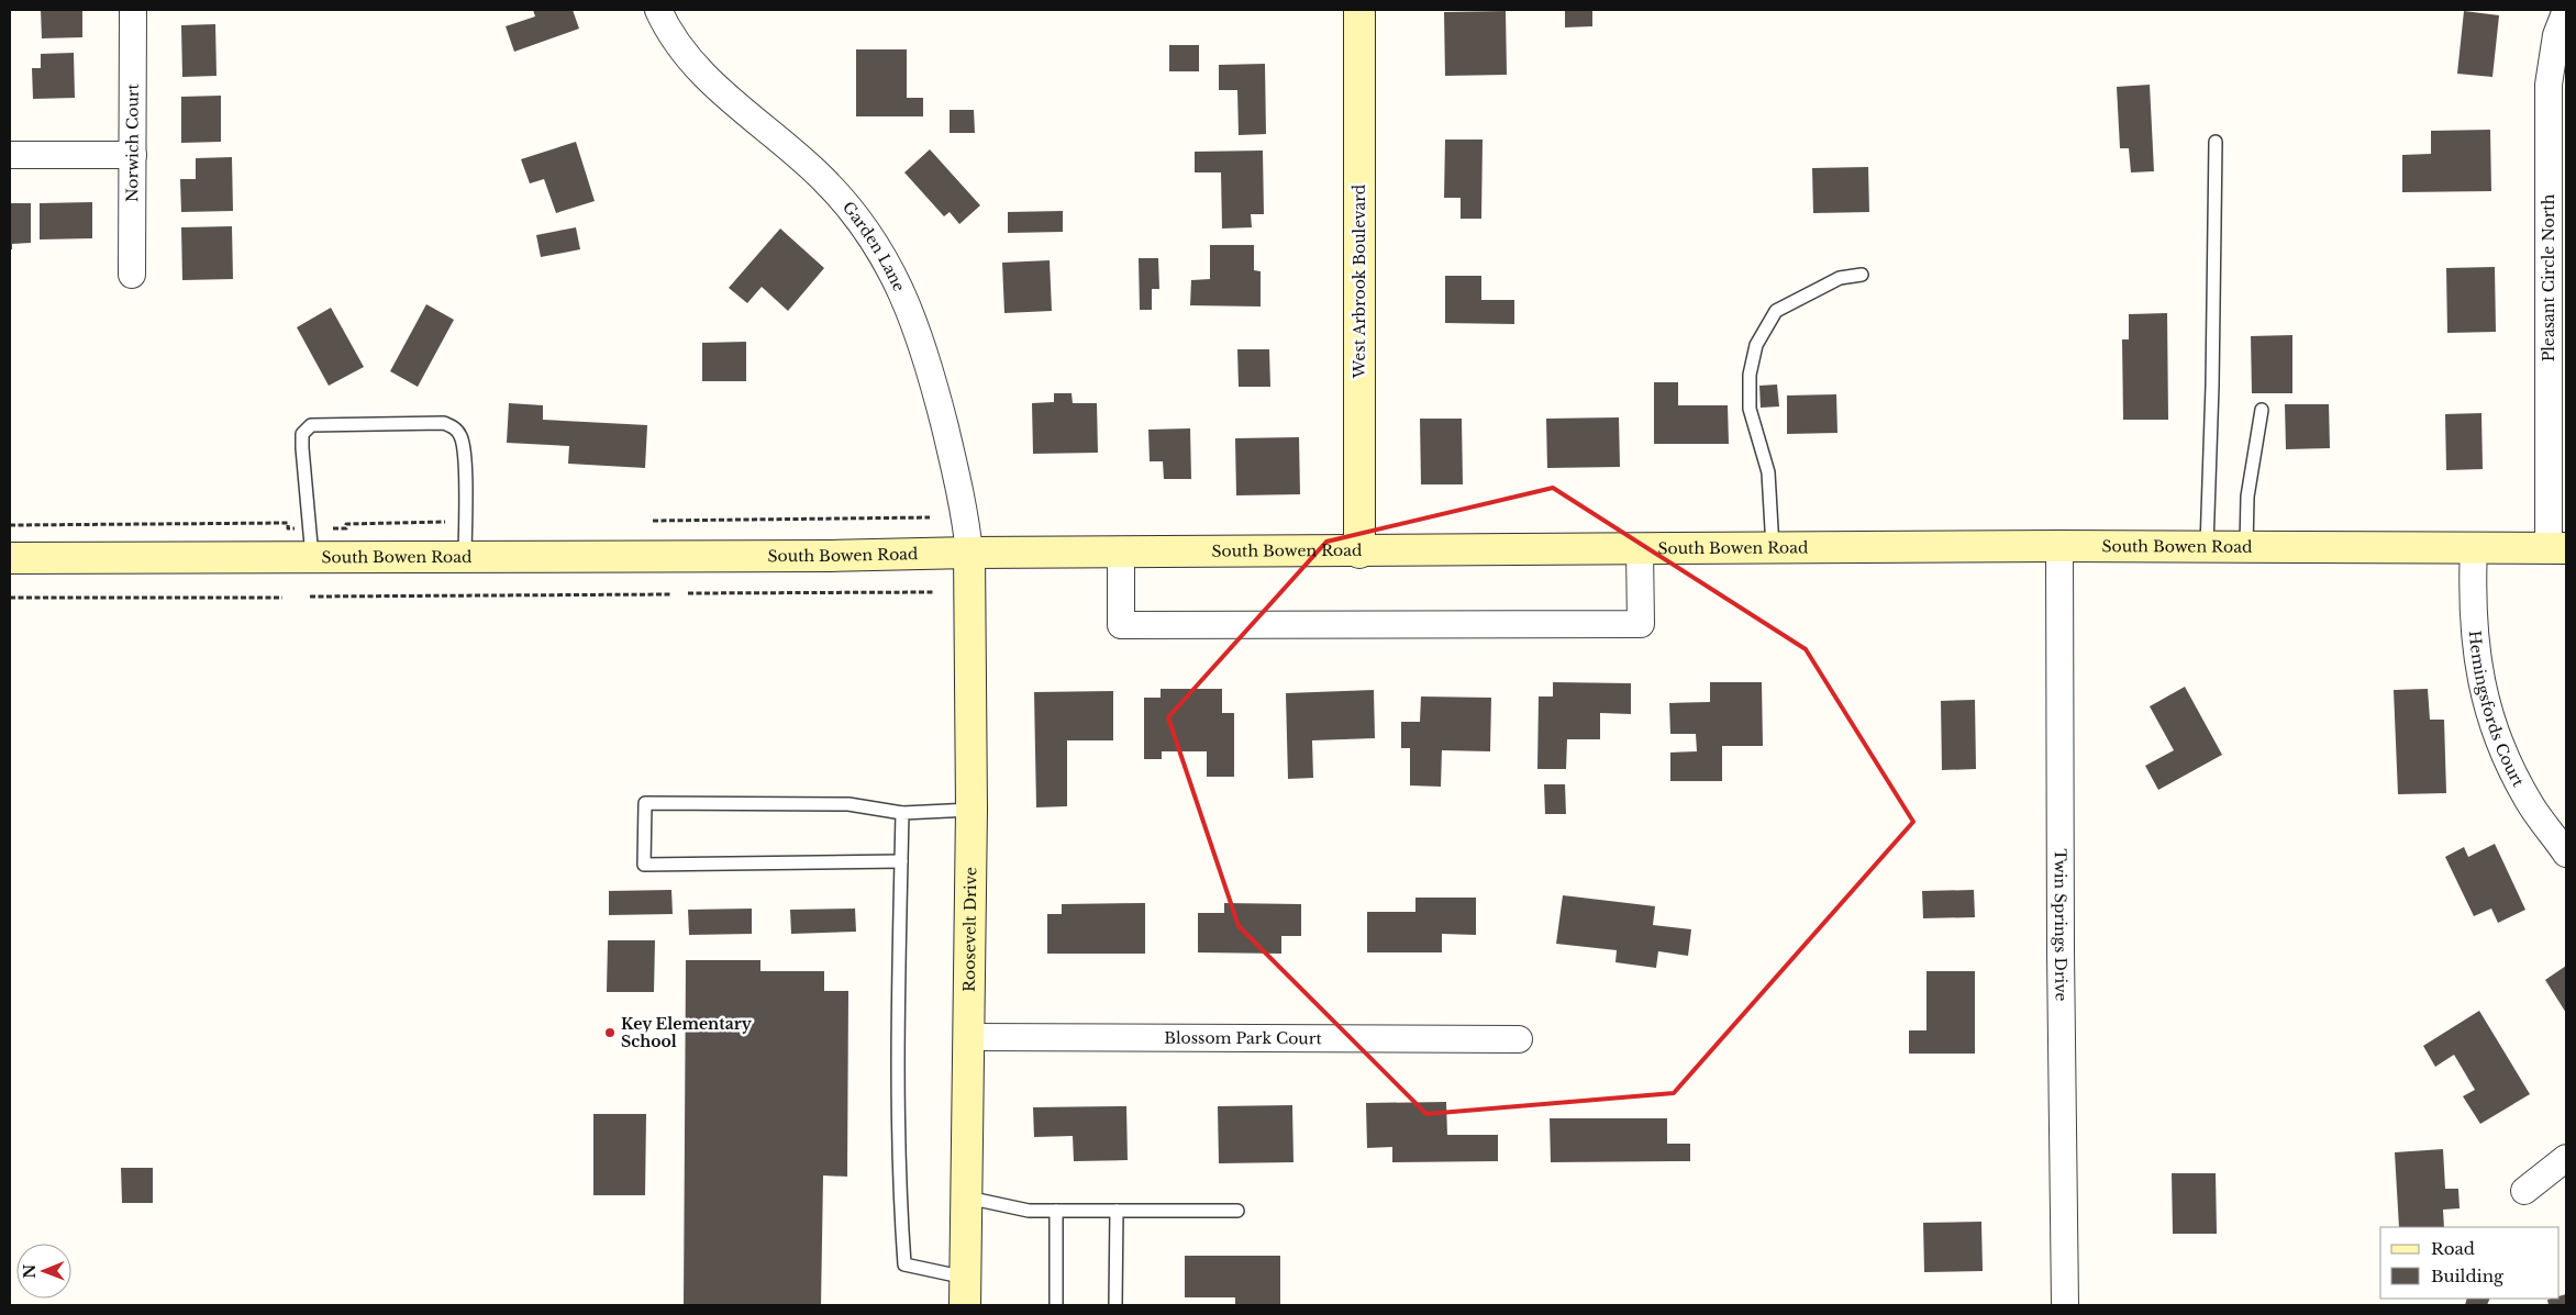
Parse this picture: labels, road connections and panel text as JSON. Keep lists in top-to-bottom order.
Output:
{
  "streets": {
    "main road": ["West Arbrook Boulevard", "South Bowen Road", "Roosevelt Drive"],
    "street": [
      "Norwich Court",
      "Garden Lane",
      "Pleasant Circle North",
      "Hemingsfords Court",
      "Twin Springs Drive",
      "Blossom Park Court"
    ]
  },
  "crossings": [
    ["Garden Lane", "South Bowen Road"],
    ["Garden Lane", "Roosevelt Drive"],
    ["Pleasant Circle North", "South Bowen Road"],
    ["West Arbrook Boulevard", "South Bowen Road"],
    ["South Bowen Road", "Hemingsfords Court"],
    ["South Bowen Road", "Twin Springs Drive"],
    ["South Bowen Road", "Roosevelt Drive"],
    ["Roosevelt Drive", "Blossom Park Court"]
  ],
  "places": ["Key Elementary School"],
  "legend": ["Road", "Building"],
  "north": "left"
}
